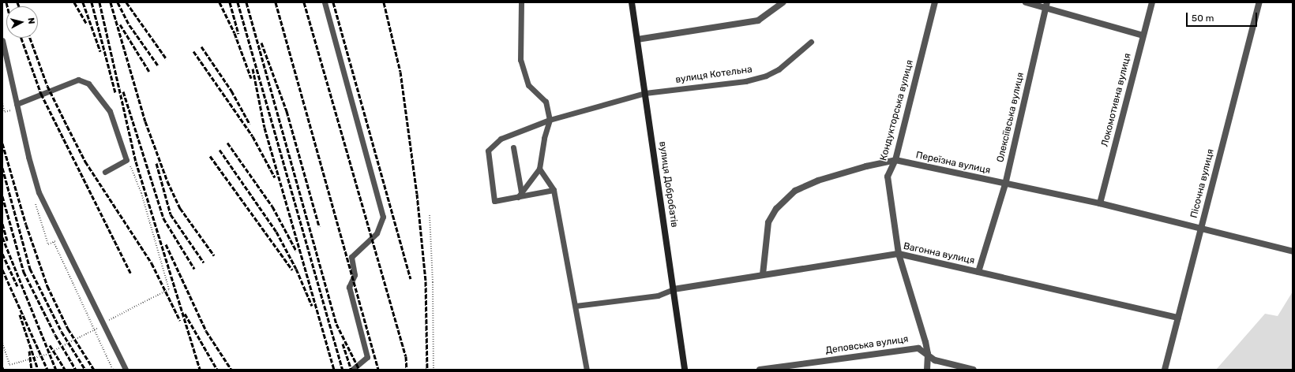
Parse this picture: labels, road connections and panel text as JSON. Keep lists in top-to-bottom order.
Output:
{
  "streets": {
    "street": [
      "Локомотивна вулиця",
      "Кондукторська вулиця",
      "Олексіївська вулиця",
      "Переїзна вулиця",
      "Пісочна вулиця",
      "вулиця Добробатів",
      "Вагонна вулиця",
      "Деповська вулиця"
    ],
    "lane": ["вулиця Котельна"]
  },
  "crossings": [
    ["вулиця Котельна", "вулиця Добробатів"],
    ["Локомотивна вулиця", "Переїзна вулиця"],
    ["Кондукторська вулиця", "Переїзна вулиця"],
    ["Кондукторська вулиця", "Вагонна вулиця"],
    ["Кондукторська вулиця", "Деповська вулиця"],
    ["Олексіївська вулиця", "Переїзна вулиця"],
    ["Олексіївська вулиця", "Вагонна вулиця"],
    ["Переїзна вулиця", "Пісочна вулиця"],
    ["Переїзна вулиця", "Вагонна вулиця"],
    ["Пісочна вулиця", "Вагонна вулиця"],
    ["вулиця Добробатів", "Вагонна вулиця"]
  ],
  "scale_bar": "50 m",
  "north": "right"
}
